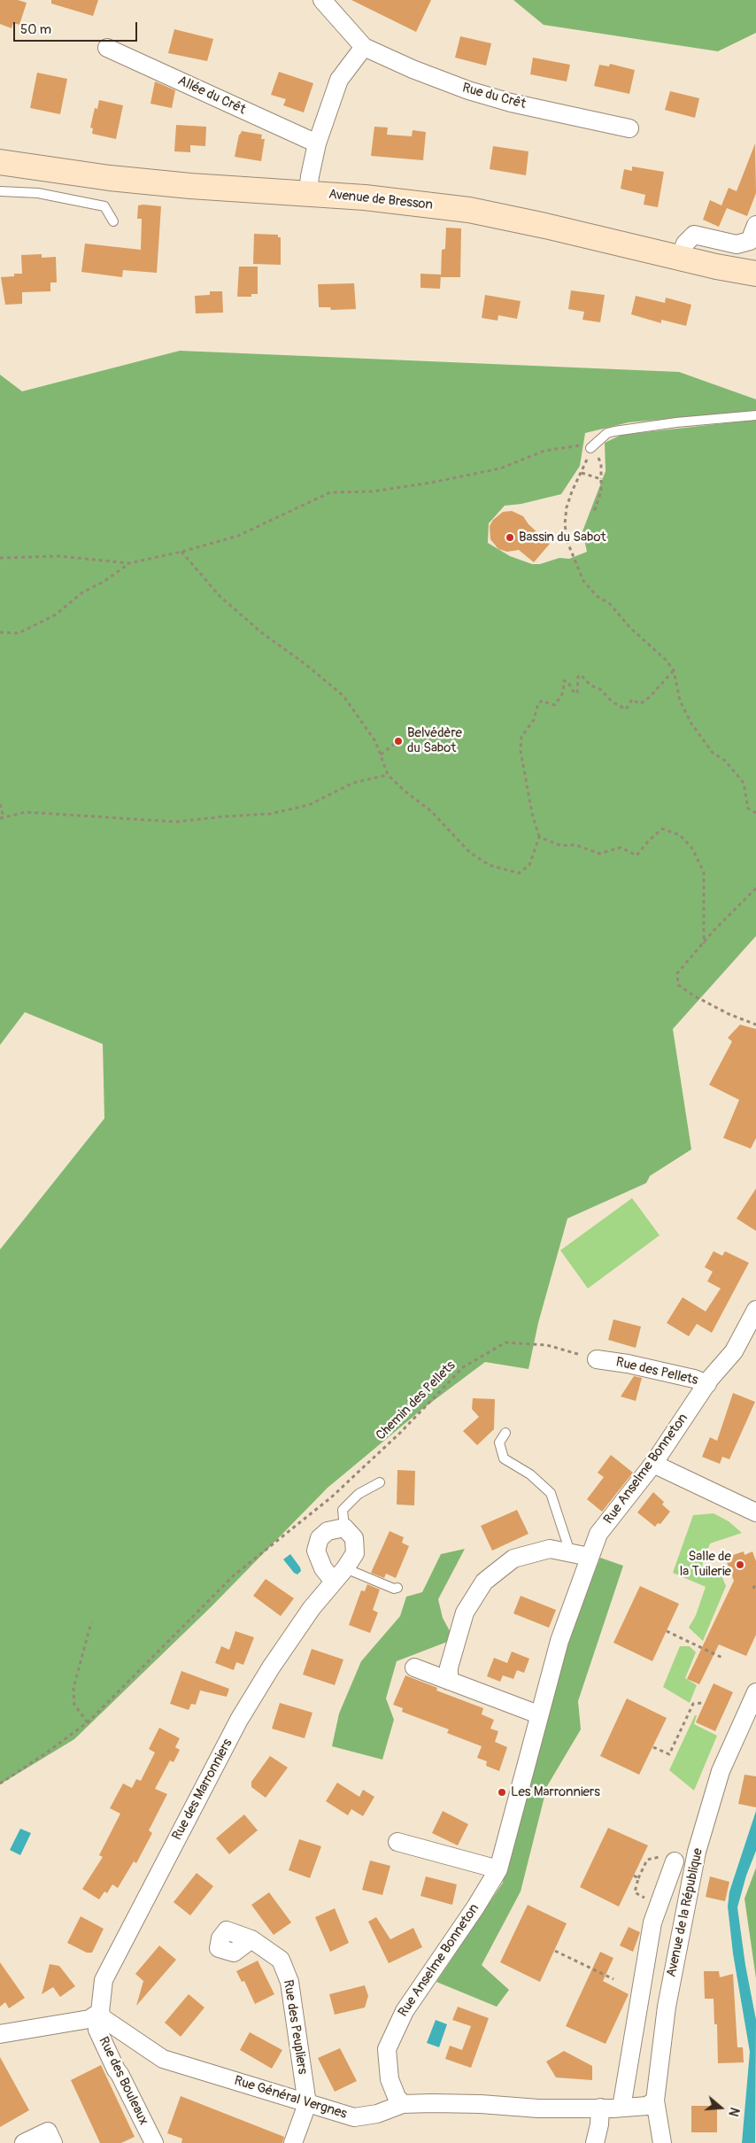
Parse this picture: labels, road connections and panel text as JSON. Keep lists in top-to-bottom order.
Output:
{
  "streets": {
    "street": [
      "Allée du Crêt",
      "Rue du Crêt",
      "Avenue de Bresson",
      "Rue des Pellets",
      "Rue Anselme Bonneton",
      "Rue des Marronniers",
      "Avenue de la République",
      "Rue des Peupliers",
      "Rue des Bouleaux",
      "Rue Général Vergnes"
    ],
    "path": ["Chemin des Pellets"]
  },
  "crossings": [
    ["Rue des Pellets", "Chemin des Pellets"],
    ["Rue des Pellets", "Rue Anselme Bonneton"],
    ["Rue Anselme Bonneton", "Rue Général Vergnes"],
    ["Rue des Marronniers", "Rue des Bouleaux"],
    ["Rue des Marronniers", "Rue Général Vergnes"],
    ["Avenue de la République", "Rue Général Vergnes"],
    ["Rue des Peupliers", "Rue Général Vergnes"],
    ["Rue des Bouleaux", "Rue Général Vergnes"]
  ],
  "places": [
    "Bassin du Sabot",
    "Belvédère du Sabot",
    "Salle de la Tuilerie",
    "Les Marronniers"
  ],
  "scale_bar": "50 m",
  "north": "right"
}
